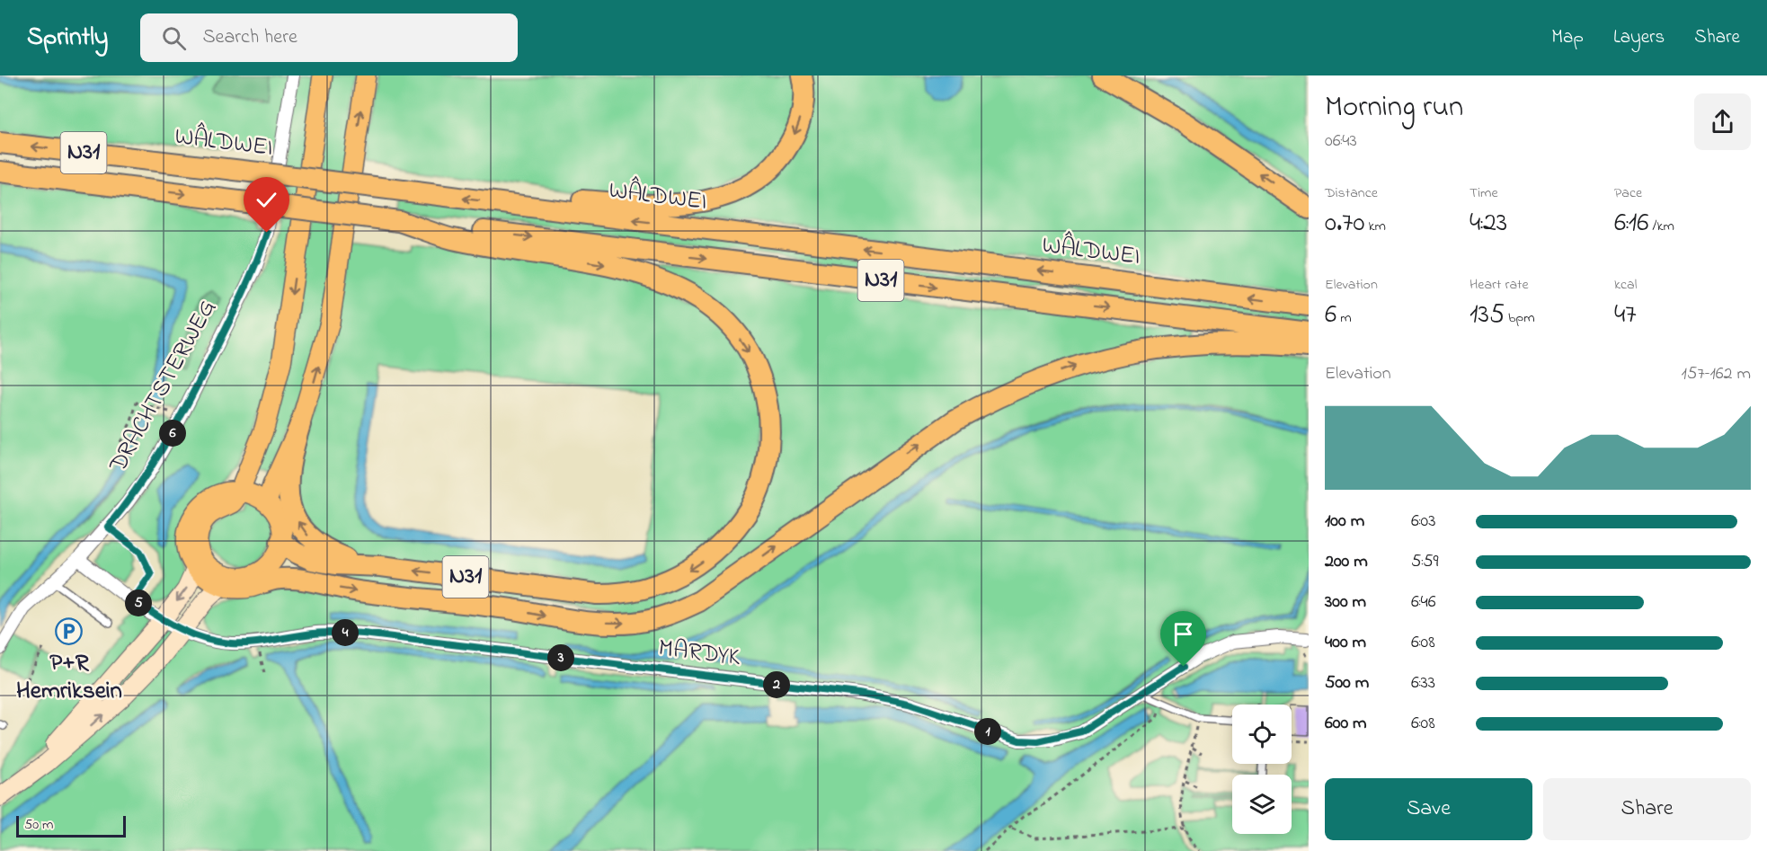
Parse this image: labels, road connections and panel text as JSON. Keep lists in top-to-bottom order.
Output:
{
  "streets": {
    "highway": ["WÂLDWEI", "N31"],
    "street": ["DRACHTSTERWEG", "MARDYK"]
  },
  "crossings": [
    ["WÂLDWEI", "N31"],
    ["DRACHTSTERWEG", "MARDYK"]
  ],
  "places": {
    "parking": ["P+R Hemriksein"]
  },
  "scale_bar": "50 m",
  "page": {
    "header": "Sprintly",
    "search": "Search here",
    "nav": ["Map", "Layers", "Share"],
    "heading": ["Morning run", "06:43"],
    "stats": [
      ["Distance", "0.70 km"],
      ["Time", "4:23"],
      ["Pace", "6:16 /km"],
      ["Elevation", "6 m"],
      ["Heart rate", "135 bpm"],
      ["kcal", "47"]
    ],
    "chart": ["Elevation", "157–162 m"],
    "pins": [
      "6",
      "5",
      "4",
      "3",
      "2",
      "1"
    ],
    "list": [
      {
        "name": "100 m",
        "note": "6:03"
      },
      {
        "name": "200 m",
        "note": "5:59"
      },
      {
        "name": "300 m",
        "note": "6:46"
      },
      {
        "name": "400 m",
        "note": "6:08"
      },
      {
        "name": "500 m",
        "note": "6:33"
      },
      {
        "name": "600 m",
        "note": "6:08"
      }
    ],
    "buttons": ["Save", "Share"],
    "scale": "50 m"
  }
}
